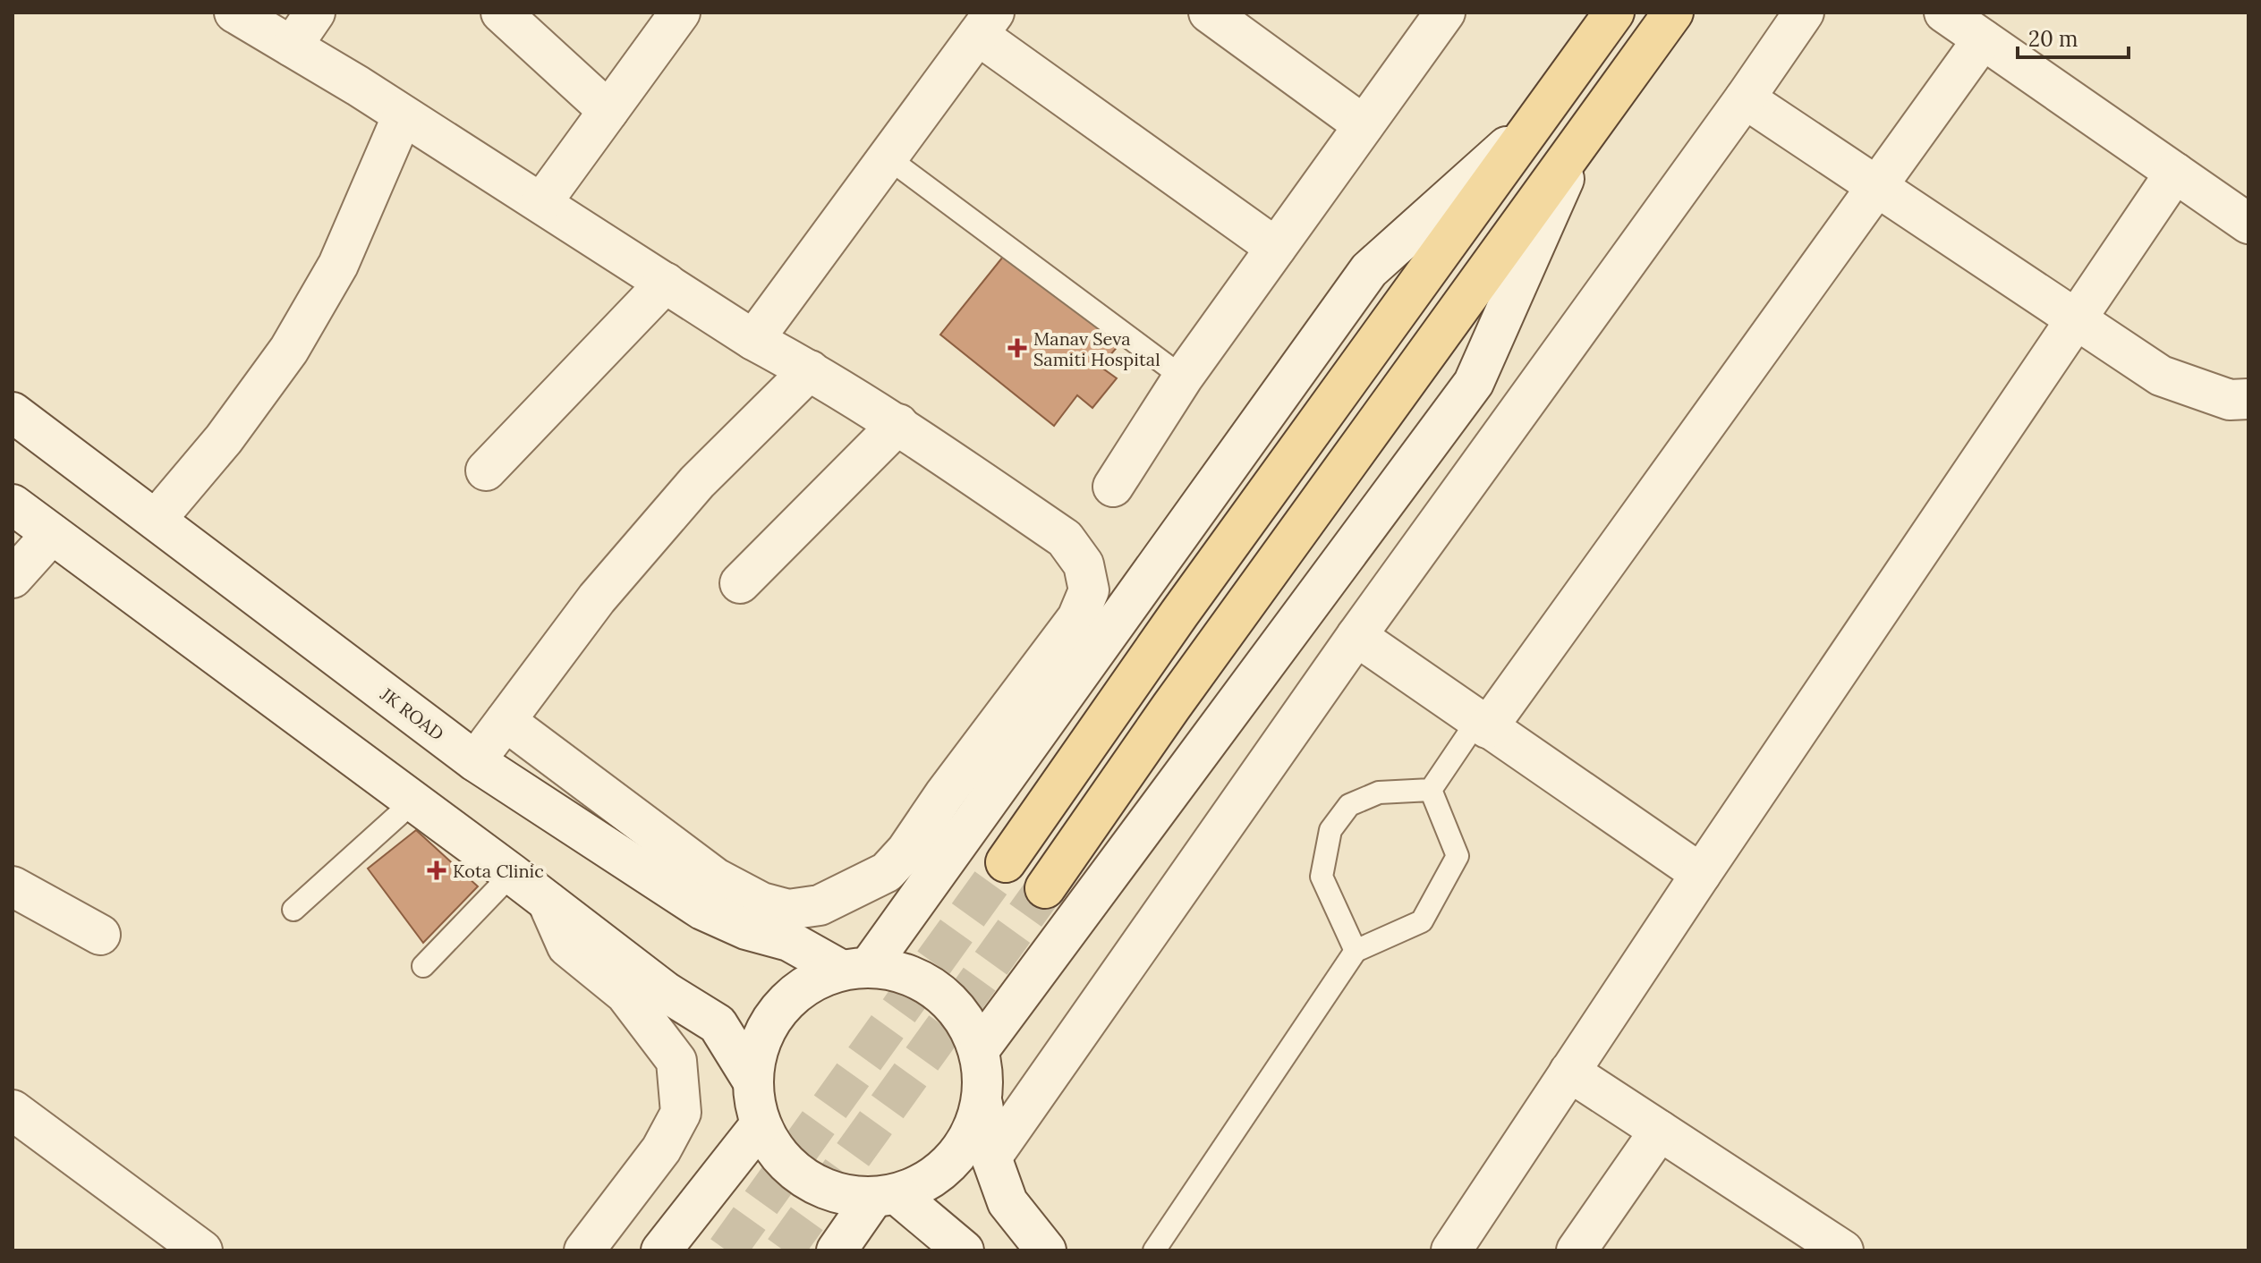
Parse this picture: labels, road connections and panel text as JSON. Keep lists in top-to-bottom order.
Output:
{
  "streets": {
    "street": ["JK ROAD"]
  },
  "places": {
    "health": ["Manav Seva Samiti Hospital", "Kota Clinic"]
  },
  "scale_bar": "20 m"
}
